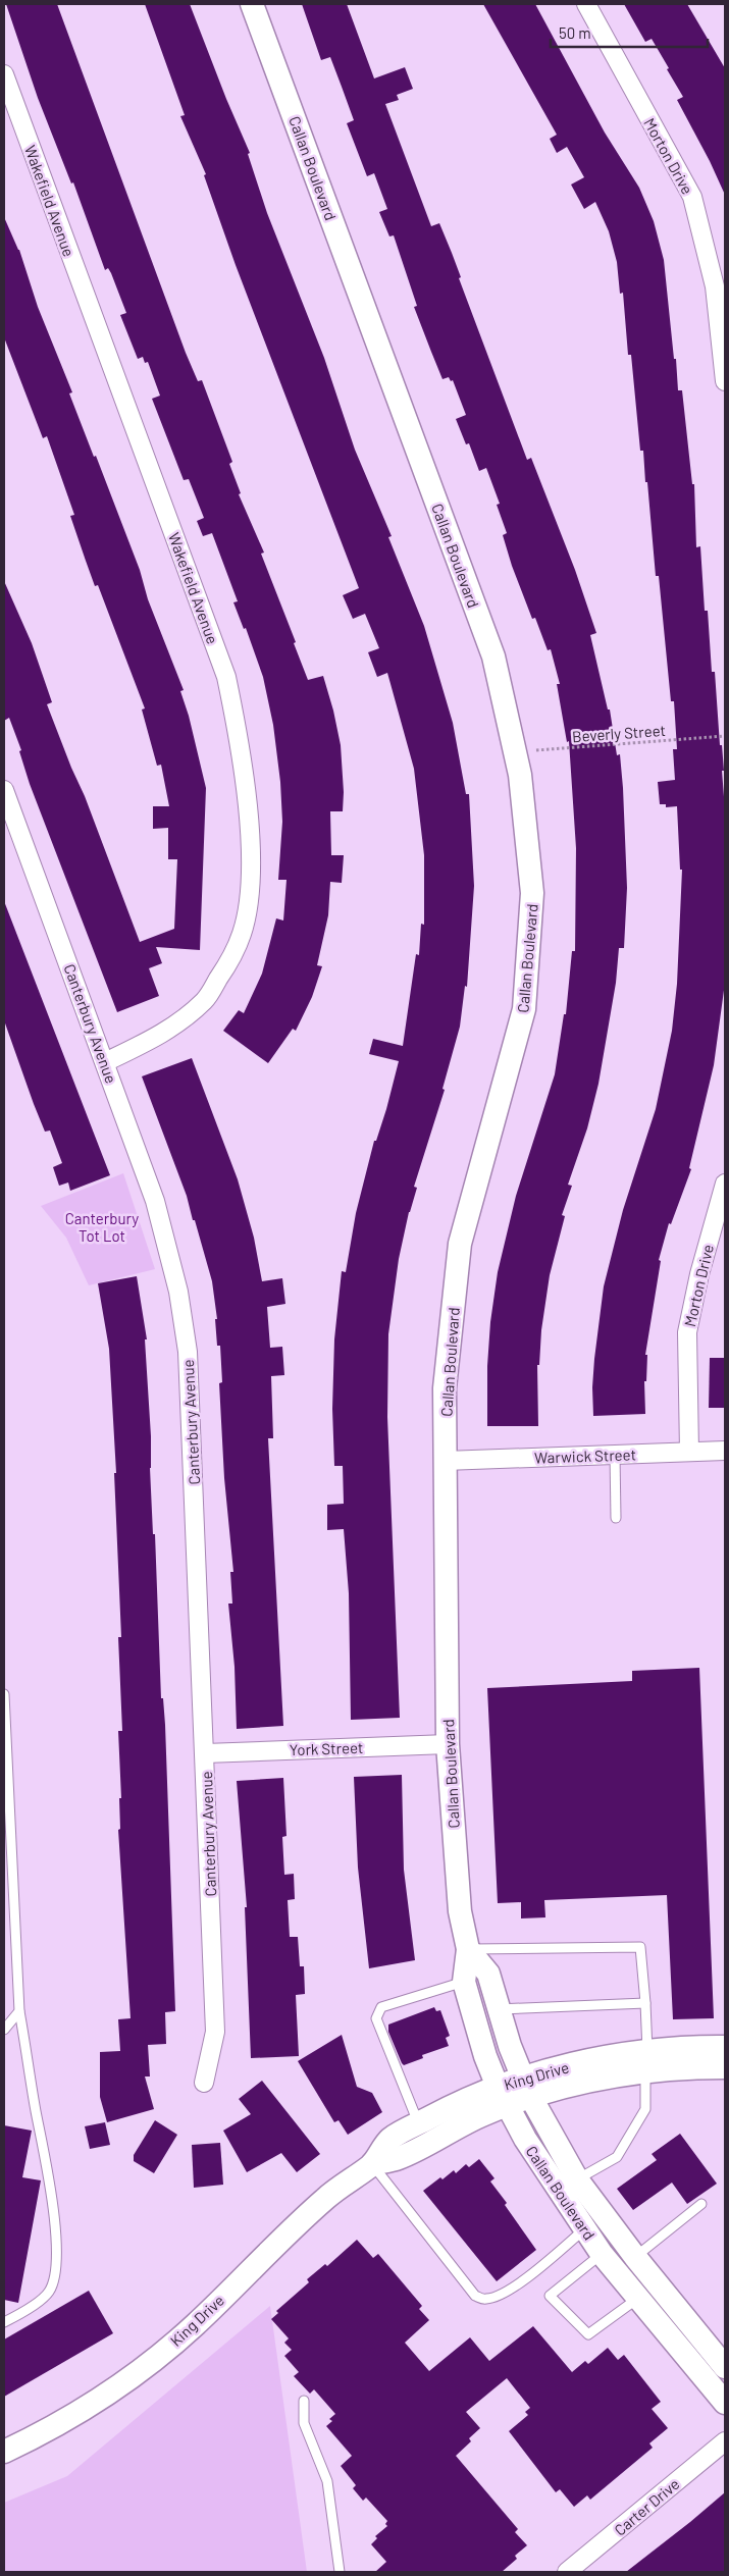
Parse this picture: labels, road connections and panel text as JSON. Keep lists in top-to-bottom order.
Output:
{
  "streets": {
    "street": [
      "Morton Drive",
      "Callan Boulevard",
      "Wakefield Avenue",
      "Canterbury Avenue",
      "Warwick Street",
      "York Street",
      "King Drive",
      "Carter Drive"
    ],
    "path": ["Beverly Street"]
  },
  "crossings": [
    ["Morton Drive", "Warwick Street"],
    ["Callan Boulevard", "Beverly Street"],
    ["Callan Boulevard", "Warwick Street"],
    ["Callan Boulevard", "York Street"],
    ["Callan Boulevard", "King Drive"],
    ["Wakefield Avenue", "Canterbury Avenue"],
    ["Canterbury Avenue", "York Street"]
  ],
  "parks": ["Canterbury Tot Lot"],
  "scale_bar": "50 m"
}
